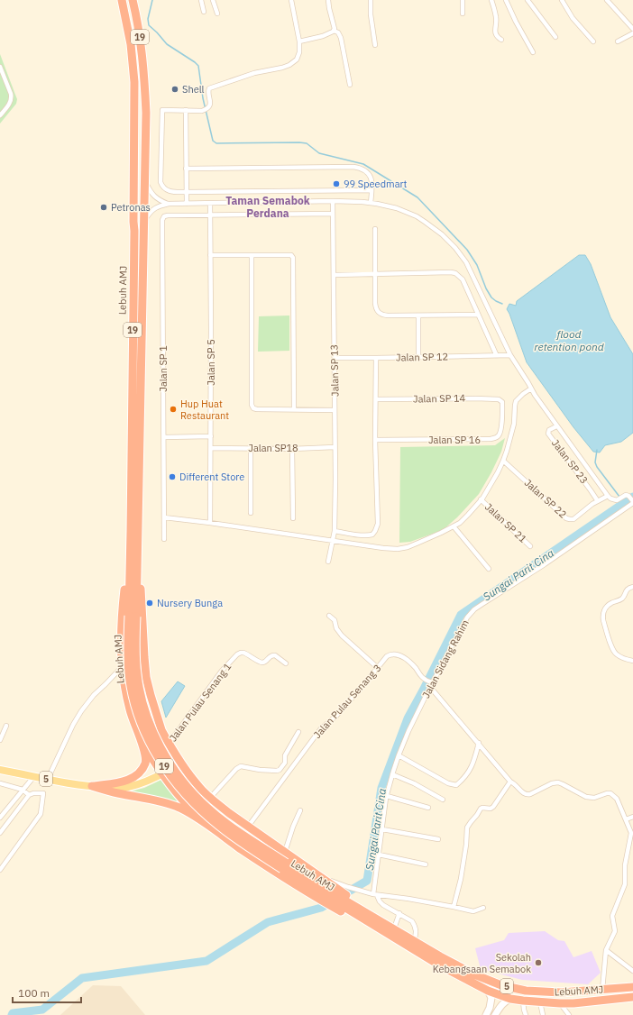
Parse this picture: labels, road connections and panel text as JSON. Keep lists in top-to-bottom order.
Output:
{
  "streets": {
    "highway": ["19", "Lebuh AMJ", "5"],
    "street": [
      "Jalan SP 12",
      "Jalan SP 5",
      "Jalan SP 1",
      "Jalan SP 13",
      "Jalan SP 14",
      "Jalan SP 16",
      "Jalan SP18",
      "Jalan SP 23",
      "Jalan SP 22",
      "Jalan SP 21",
      "Jalan Sidang Rahim",
      "Jalan Pulau Senang 3",
      "Jalan Pulau Senang 1"
    ]
  },
  "crossings": [
    ["Jalan SP 12", "Jalan SP 13"],
    ["Jalan SP 5", "Jalan SP 1"],
    ["Jalan SP 5", "Jalan SP18"],
    ["Jalan SP 13", "Jalan SP18"],
    ["Jalan SP 14", "Jalan SP 16"],
    ["Jalan SP 23", "Jalan SP 22"],
    ["Jalan Sidang Rahim", "Jalan Pulau Senang 3"]
  ],
  "districts": ["Taman Semabok Perdana"],
  "water": ["flood retention pond", "Sungai Parit Cina"],
  "places": [
    "Shell",
    "99 Speedmart",
    "Petronas",
    "Hup Huat Restaurant",
    "Different Store",
    "Nursery Bunga",
    "Sekolah Kebangsaan Semabok"
  ],
  "scale_bar": "100 m"
}
